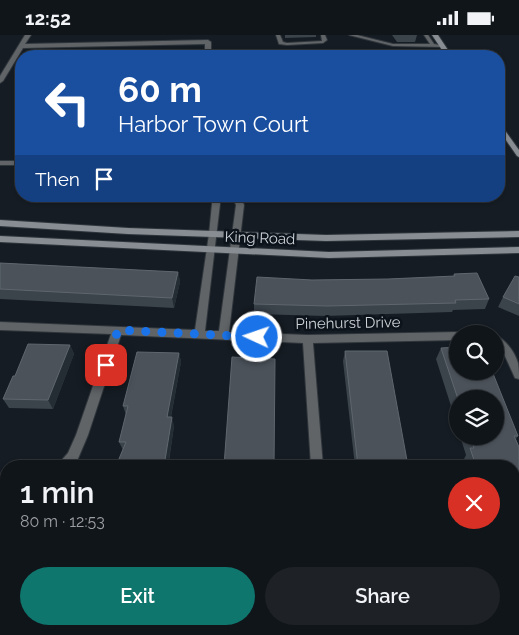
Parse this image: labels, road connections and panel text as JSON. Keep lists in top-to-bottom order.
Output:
{
  "streets": {
    "street": ["King Road", "Pinehurst Drive"]
  },
  "page": {
    "status": "12:52",
    "turn": ["60 m", "Harbor Town Court"],
    "then": "Then",
    "heading": ["1 min", "80 m · 12:53"],
    "buttons": ["Exit", "Share"]
  }
}
